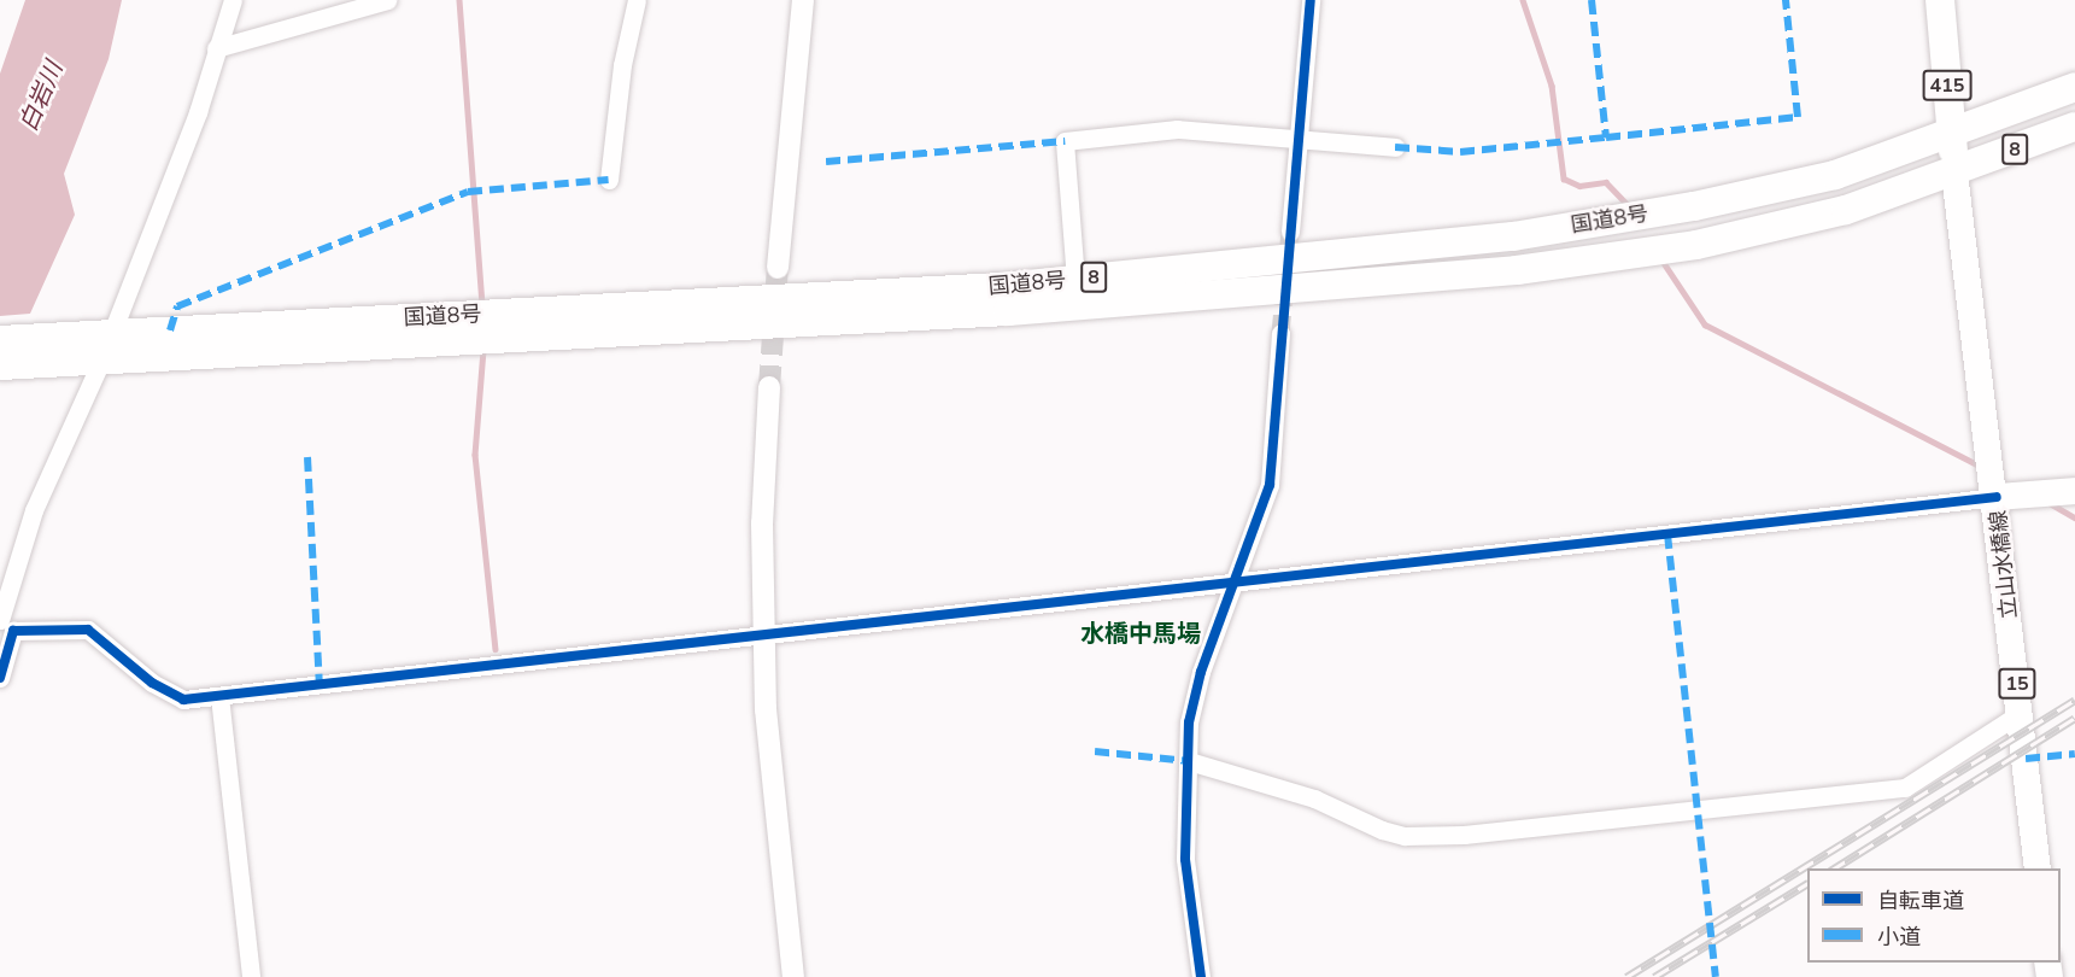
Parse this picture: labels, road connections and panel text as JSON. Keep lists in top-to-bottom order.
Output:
{
  "streets": {
    "highway": ["415", "8", "国道8号"],
    "main road": ["立山水橋線", "15"]
  },
  "crossings": [
    ["415", "国道8号"],
    ["415", "立山水橋線"],
    ["国道8号", "立山水橋線"]
  ],
  "districts": ["水橋中馬場"],
  "water": ["白岩川"],
  "legend": ["自転車道", "小道"]
}
